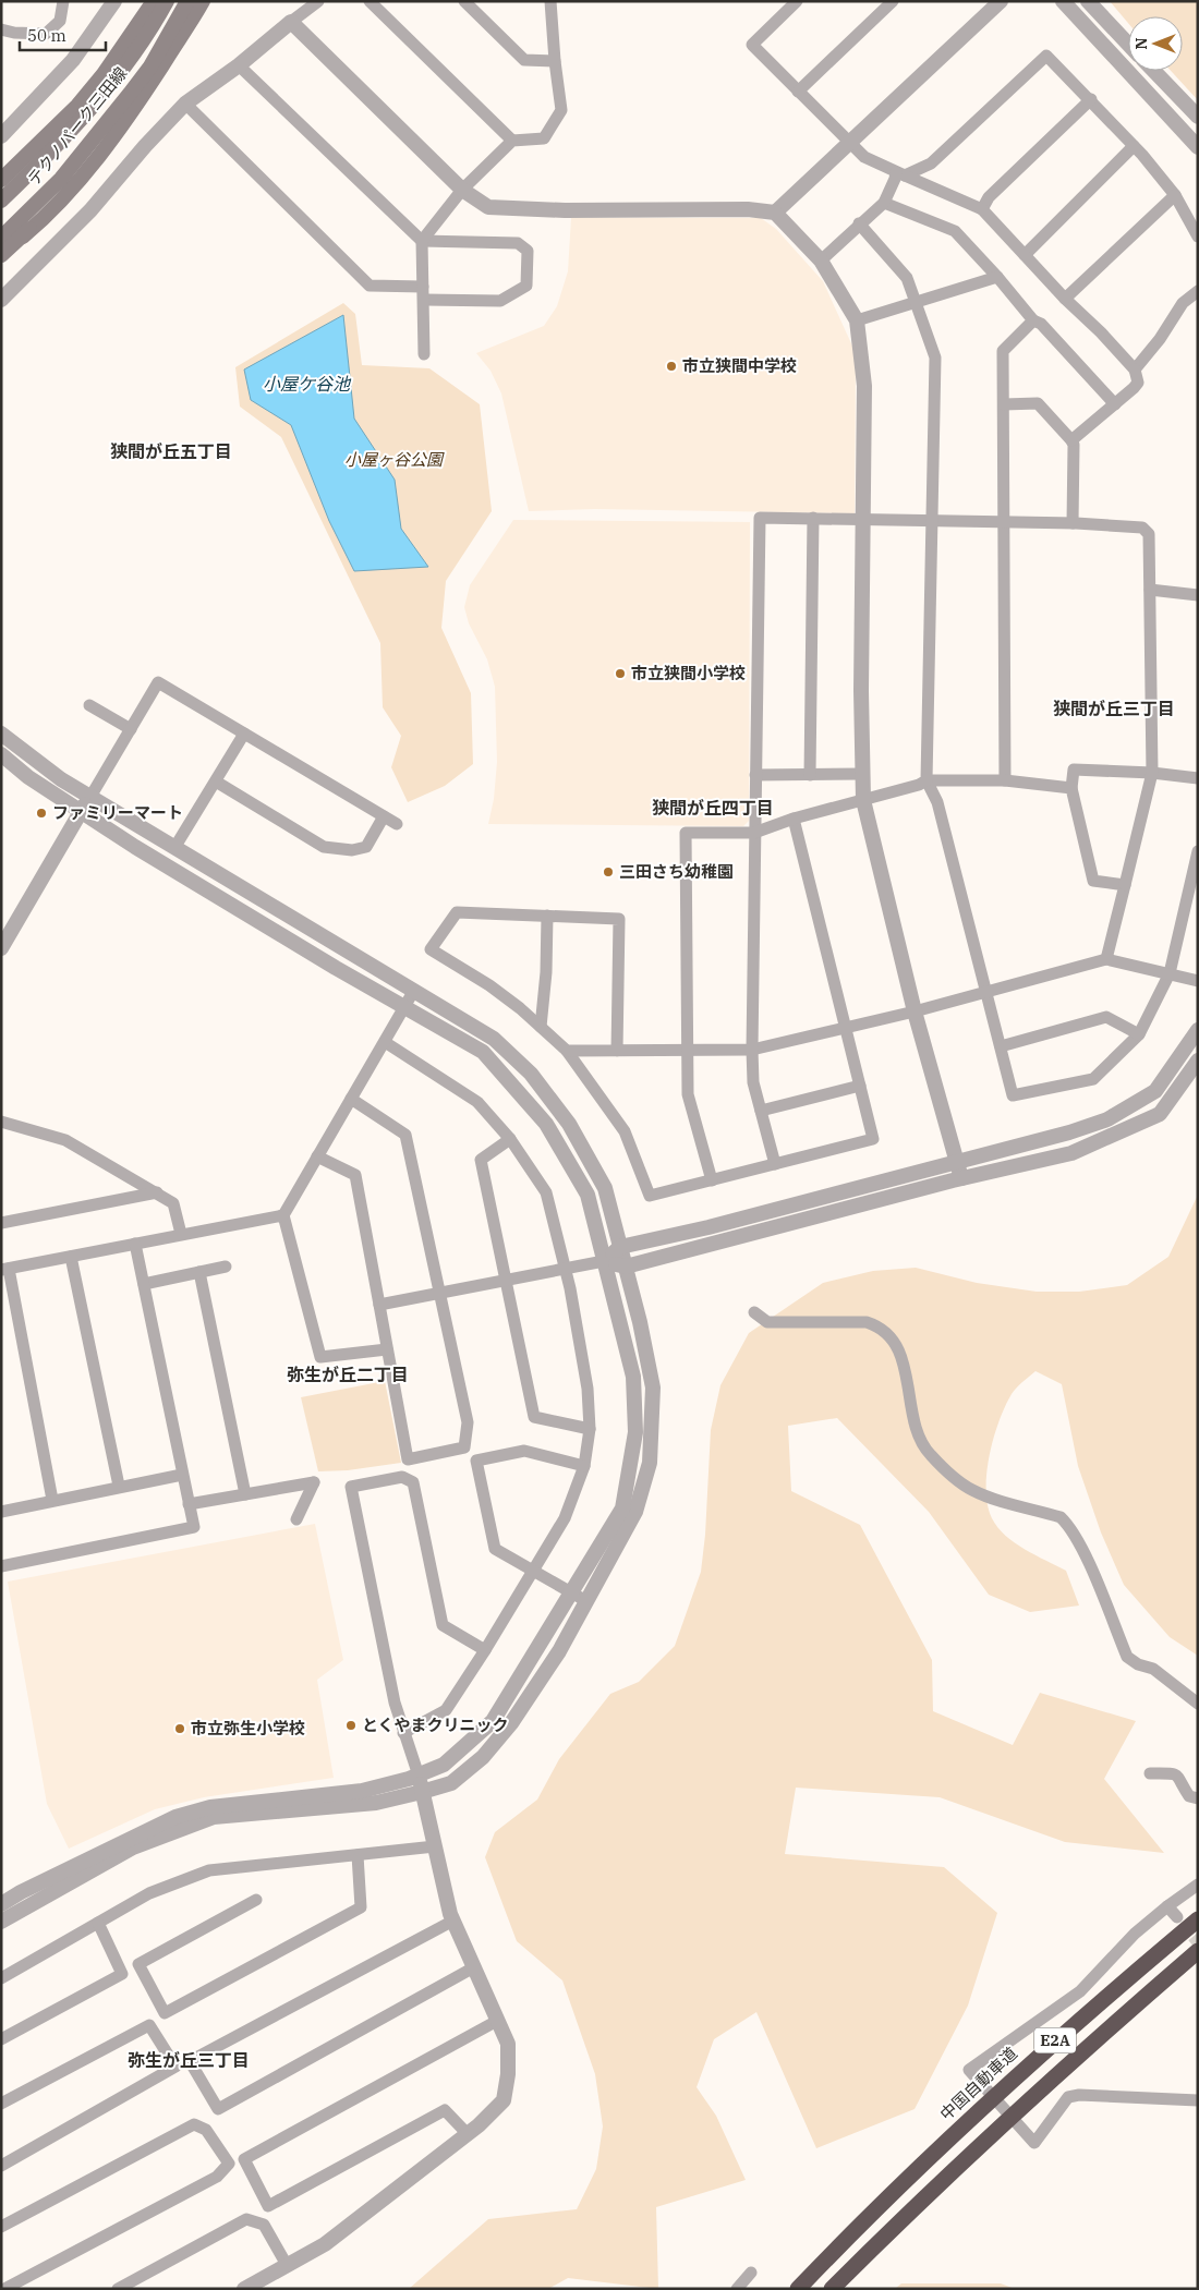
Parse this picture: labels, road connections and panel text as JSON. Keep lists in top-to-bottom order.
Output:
{
  "streets": {
    "highway": ["E2A", "中国自動車道"],
    "main road": ["テクノパーク三田線"]
  },
  "districts": [
    "狭間が丘五丁目",
    "狭間が丘三丁目",
    "狭間が丘四丁目",
    "弥生が丘二丁目",
    "弥生が丘三丁目"
  ],
  "water": ["小屋ケ谷池"],
  "parks": ["小屋ヶ谷公園"],
  "places": [
    "市立狭間中学校",
    "市立狭間小学校",
    "ファミリーマート",
    "三田さち幼稚園",
    "とくやまクリニック",
    "市立弥生小学校"
  ],
  "scale_bar": "50 m",
  "north": "left"
}
